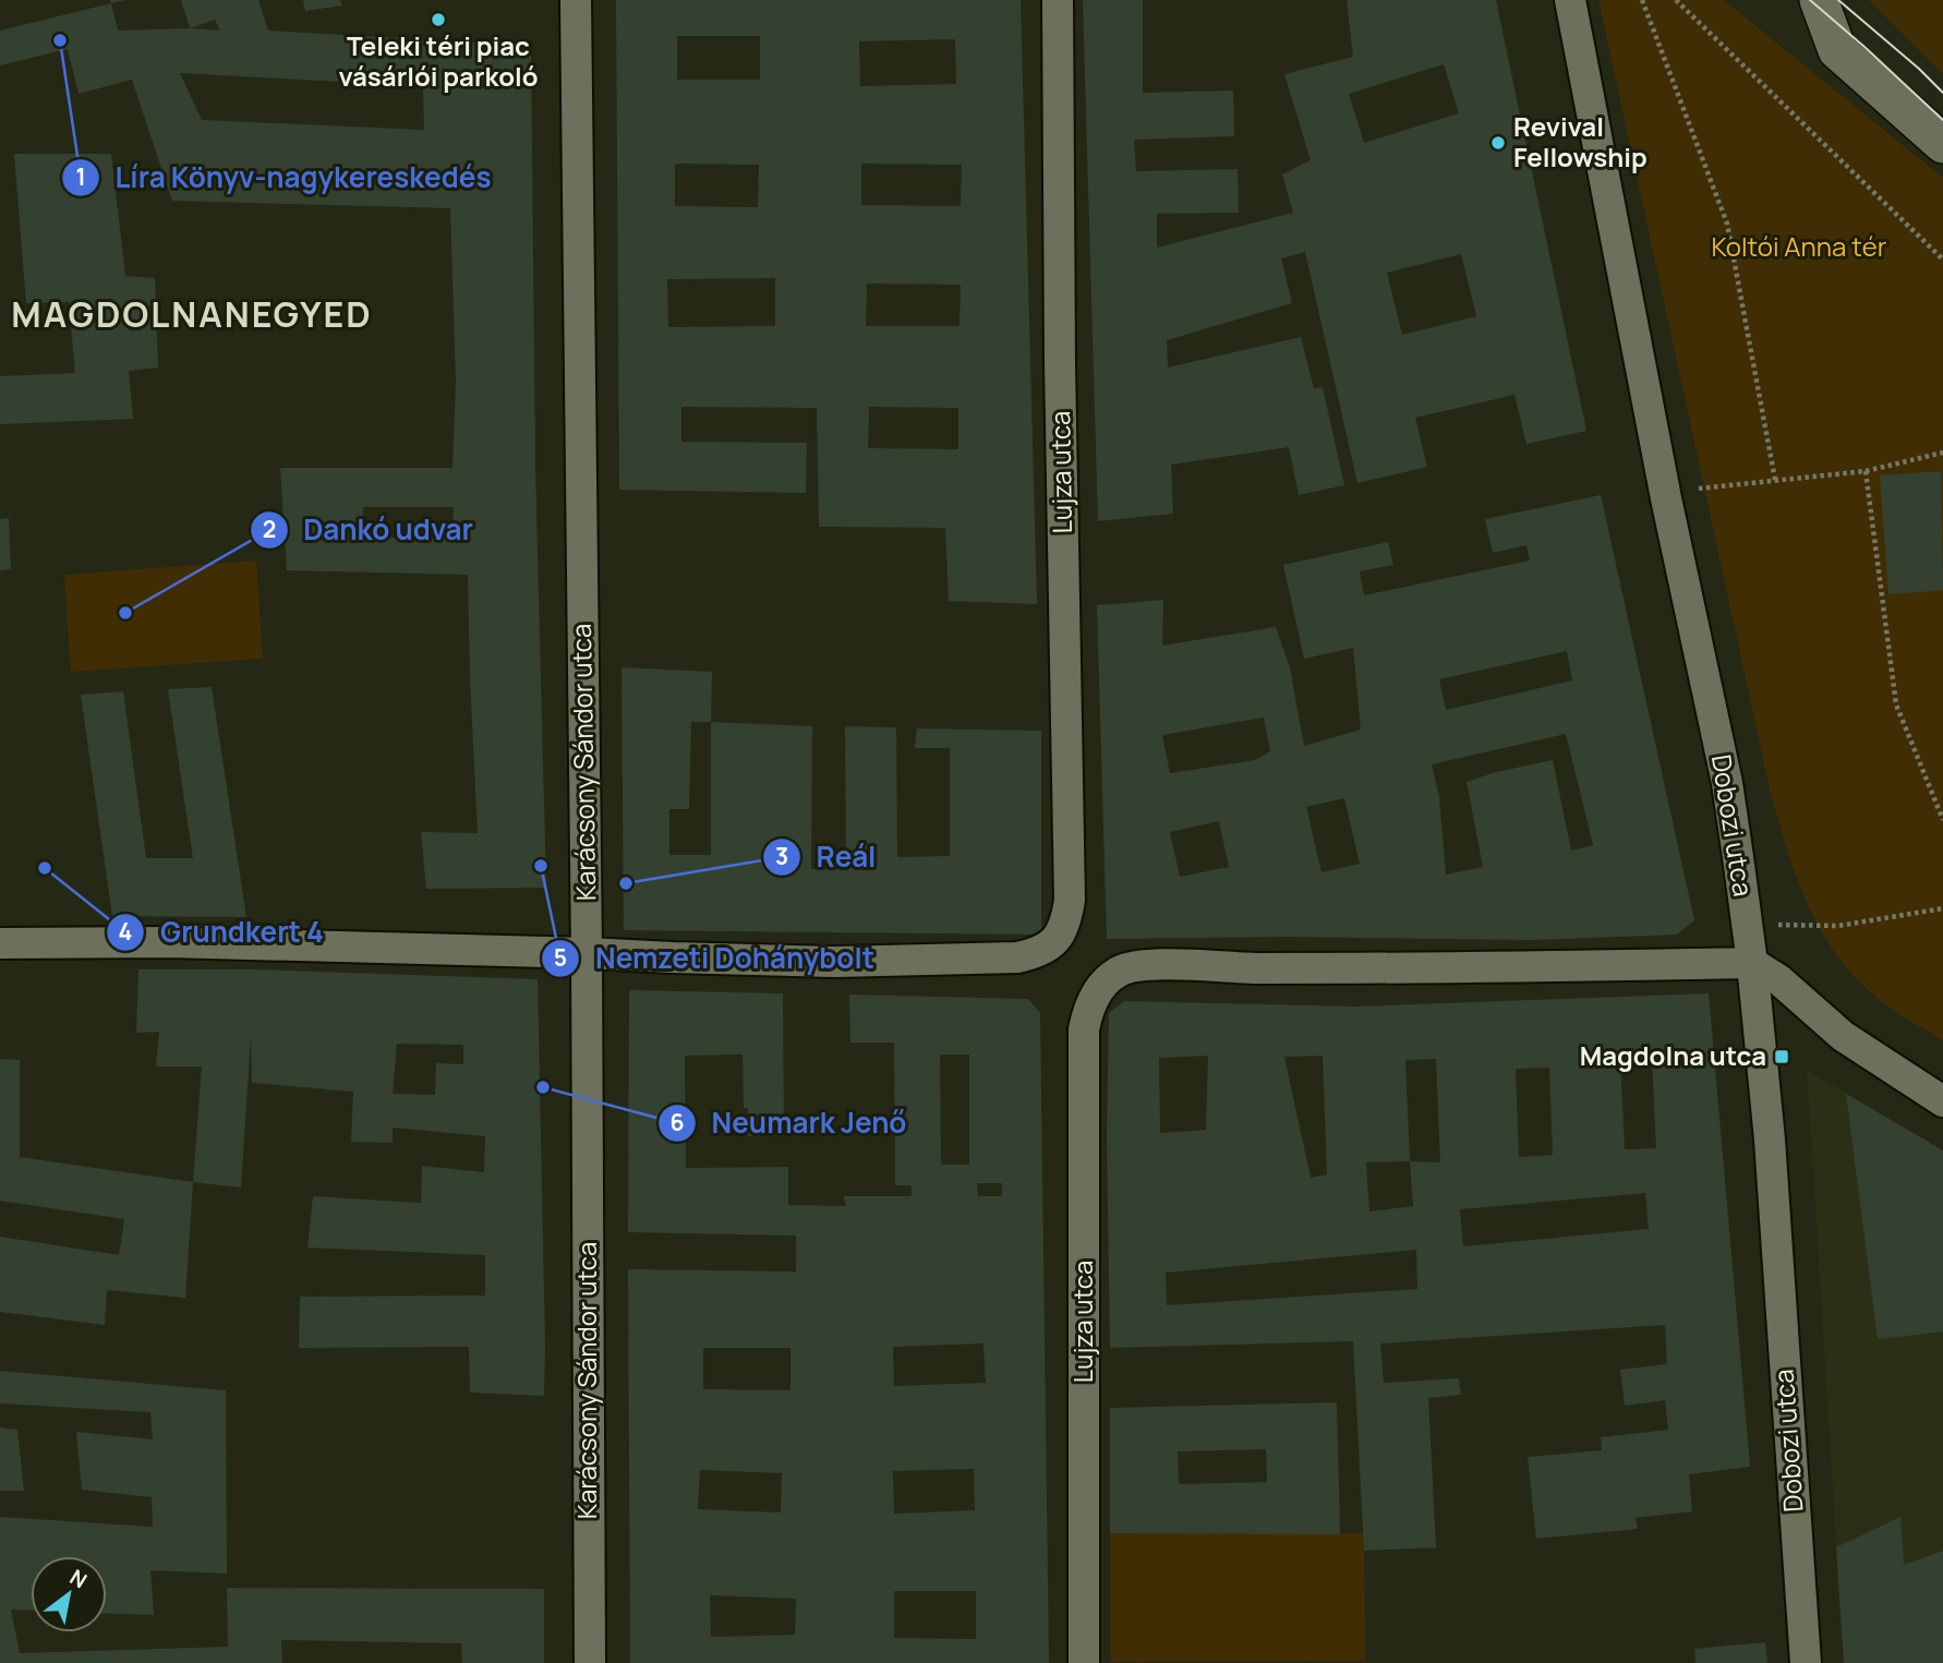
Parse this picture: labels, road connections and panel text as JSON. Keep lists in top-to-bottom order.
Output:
{
  "streets": {
    "street": ["Lujza utca", "Karácsony Sándor utca", "Dobozi utca"]
  },
  "crossings": [
    ["Lujza utca", "Karácsony Sándor utca"],
    ["Lujza utca", "Dobozi utca"]
  ],
  "districts": ["MAGDOLNANEGYED"],
  "parks": ["Koltói Anna tér"],
  "places": {
    "other": [
      "Teleki téri piac vásárlói parkoló",
      "Líra Könyv-nagykereskedés",
      "Revival Fellowship",
      "Dankó udvar",
      "Nemzeti Dohánybolt",
      "Grundkert 4",
      "Reál",
      "Neumark Jenő"
    ],
    "transit": ["Magdolna utca"]
  },
  "north": "top right"
}
